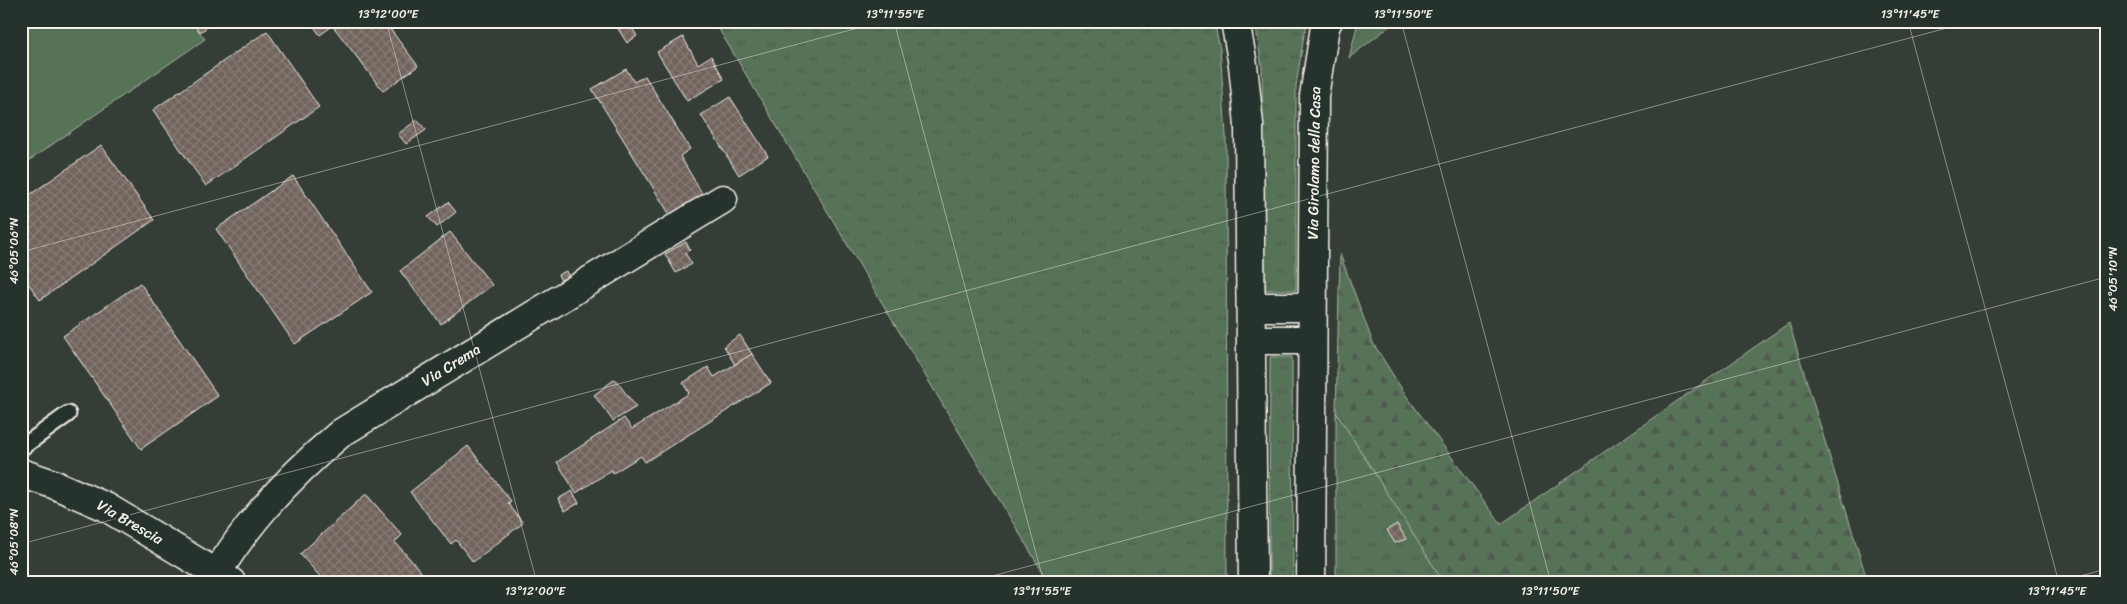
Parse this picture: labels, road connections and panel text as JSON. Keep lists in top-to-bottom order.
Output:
{
  "streets": {
    "main road": ["Via Girolamo della Casa", "Via Crema", "Via Brescia"]
  },
  "crossings": [
    ["Via Crema", "Via Brescia"]
  ],
  "coordinates": [
    "13°12'00\"E",
    "13°11'55\"E",
    "13°11'50\"E",
    "13°11'45\"E",
    "46°05'06\"N",
    "46°05'10\"N",
    "46°05'08\"N"
  ]
}
